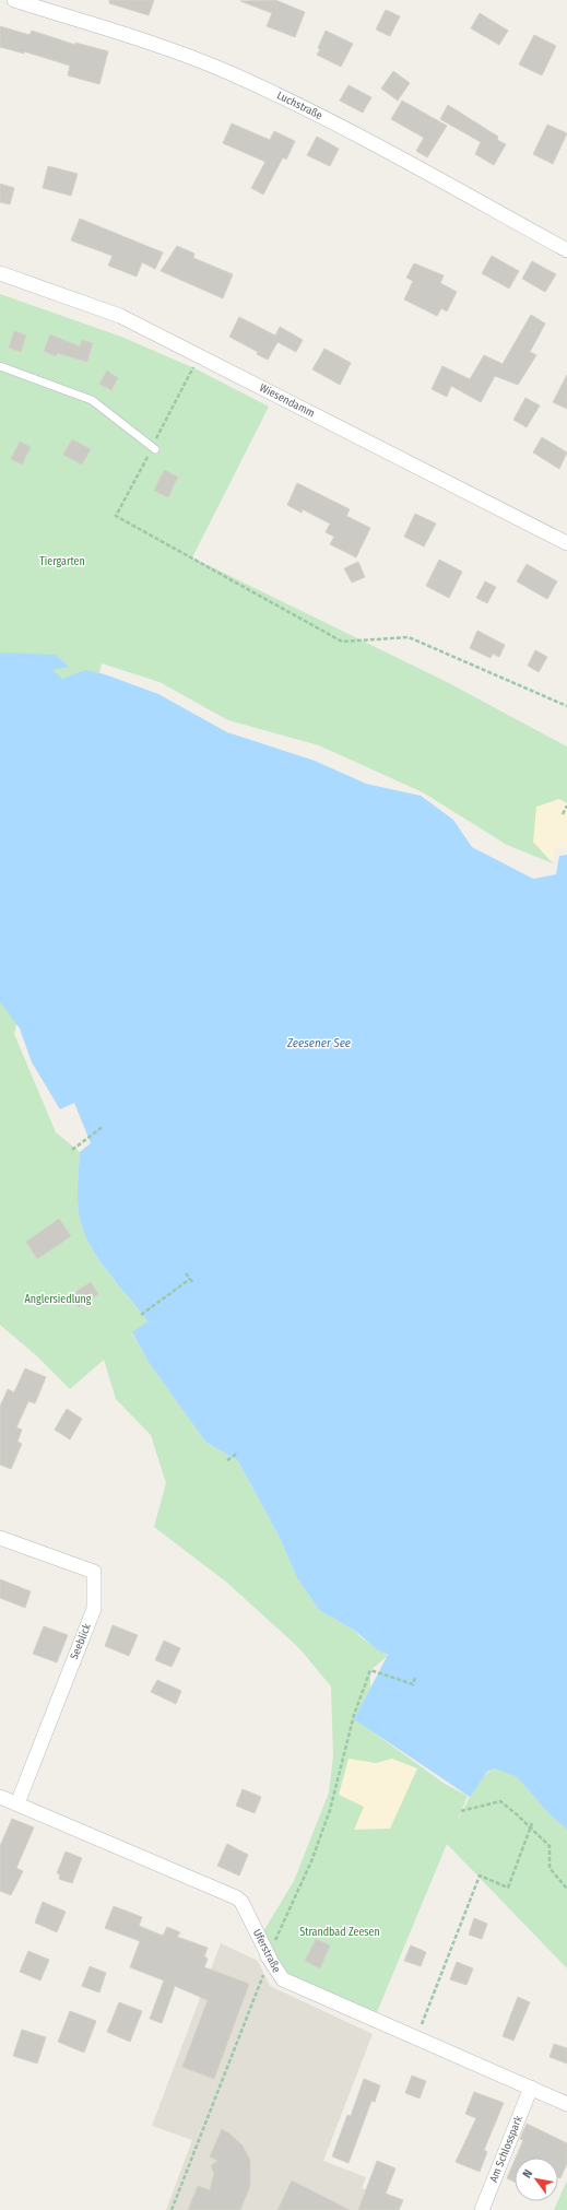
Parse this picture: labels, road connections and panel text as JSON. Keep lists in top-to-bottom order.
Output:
{
  "streets": {
    "street": [
      "Luchstraße",
      "Wiesendamm",
      "Seeblick",
      "Uferstraße",
      "Am Schlosspark"
    ]
  },
  "crossings": [
    ["Seeblick", "Uferstraße"],
    ["Uferstraße", "Am Schlosspark"]
  ],
  "water": ["Zeesener See"],
  "parks": ["Tiergarten", "Anglersiedlung", "Strandbad Zeesen"],
  "north": "top left"
}
